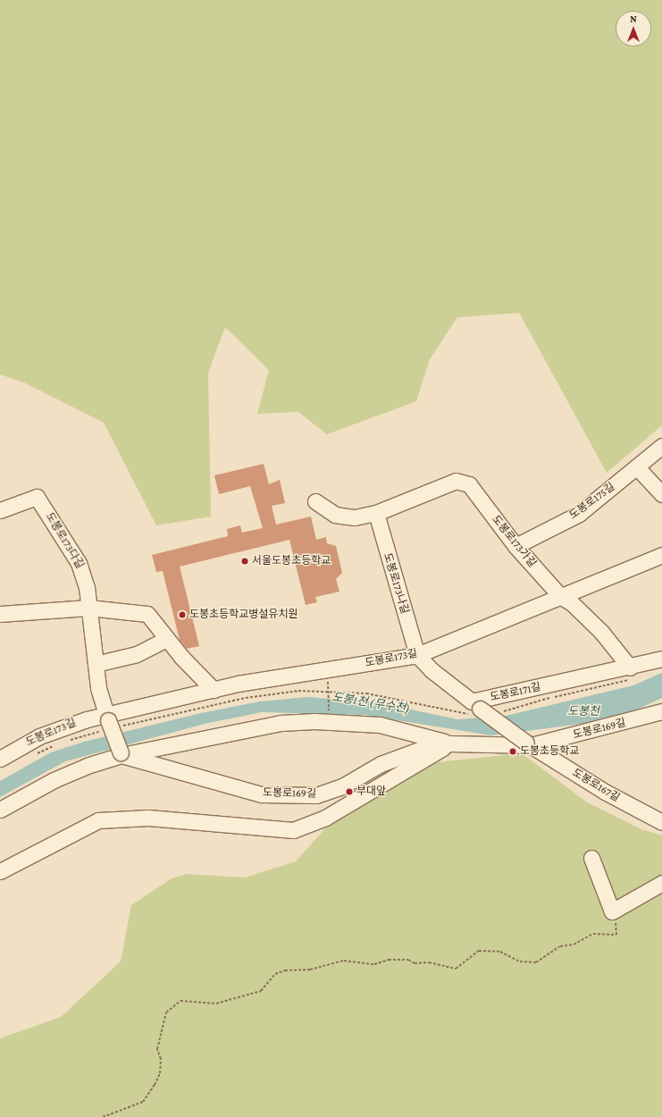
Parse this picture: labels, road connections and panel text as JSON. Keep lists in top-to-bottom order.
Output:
{
  "streets": {
    "street": [
      "도봉로175길",
      "도봉로173다길",
      "도봉로173가길",
      "도봉로173나길",
      "도봉로173길",
      "도봉로171길",
      "도봉로169길",
      "도봉로167길"
    ]
  },
  "crossings": [
    ["도봉로175길", "도봉로173가길"],
    ["도봉로173가길", "도봉로173나길"],
    ["도봉로173가길", "도봉로173길"],
    ["도봉로173나길", "도봉로173길"],
    ["도봉로171길", "도봉로167길"],
    ["도봉로169길", "도봉로167길"]
  ],
  "water": ["도봉1천 (무수천)", "도봉천"],
  "places": [
    "서울도봉초등학교",
    "도봉초등학교병설유치원",
    "도봉초등학교",
    "부대앞"
  ],
  "north": "top"
}
